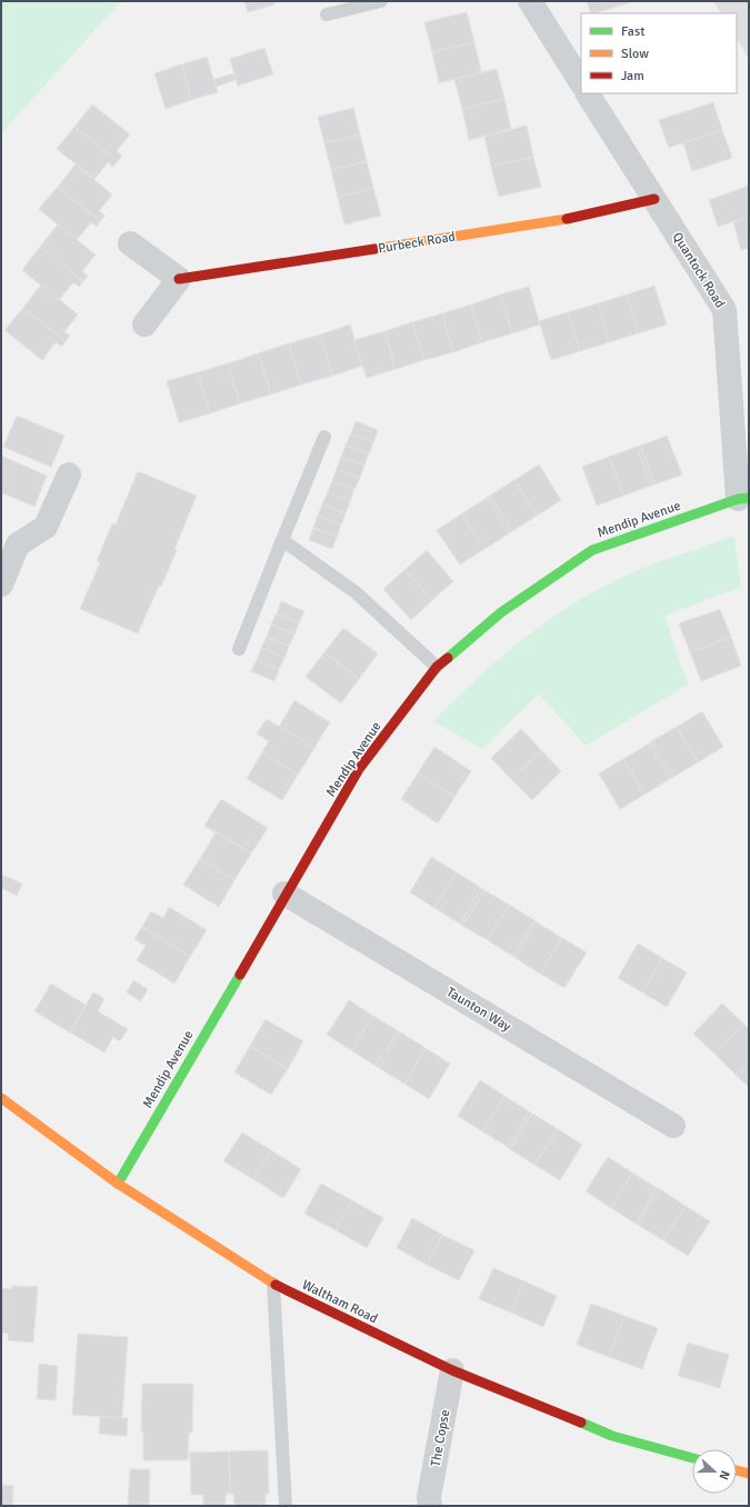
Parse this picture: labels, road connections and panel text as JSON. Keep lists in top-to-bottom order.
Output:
{
  "streets": {
    "street": [
      "Purbeck Road",
      "Quantock Road",
      "Mendip Avenue",
      "Taunton Way",
      "Waltham Road",
      "The Copse"
    ]
  },
  "crossings": [
    ["Purbeck Road", "Quantock Road"],
    ["Quantock Road", "Mendip Avenue"],
    ["Mendip Avenue", "Taunton Way"],
    ["Mendip Avenue", "Waltham Road"],
    ["Waltham Road", "The Copse"]
  ],
  "legend": ["Fast", "Slow", "Jam"],
  "north": "right"
}
